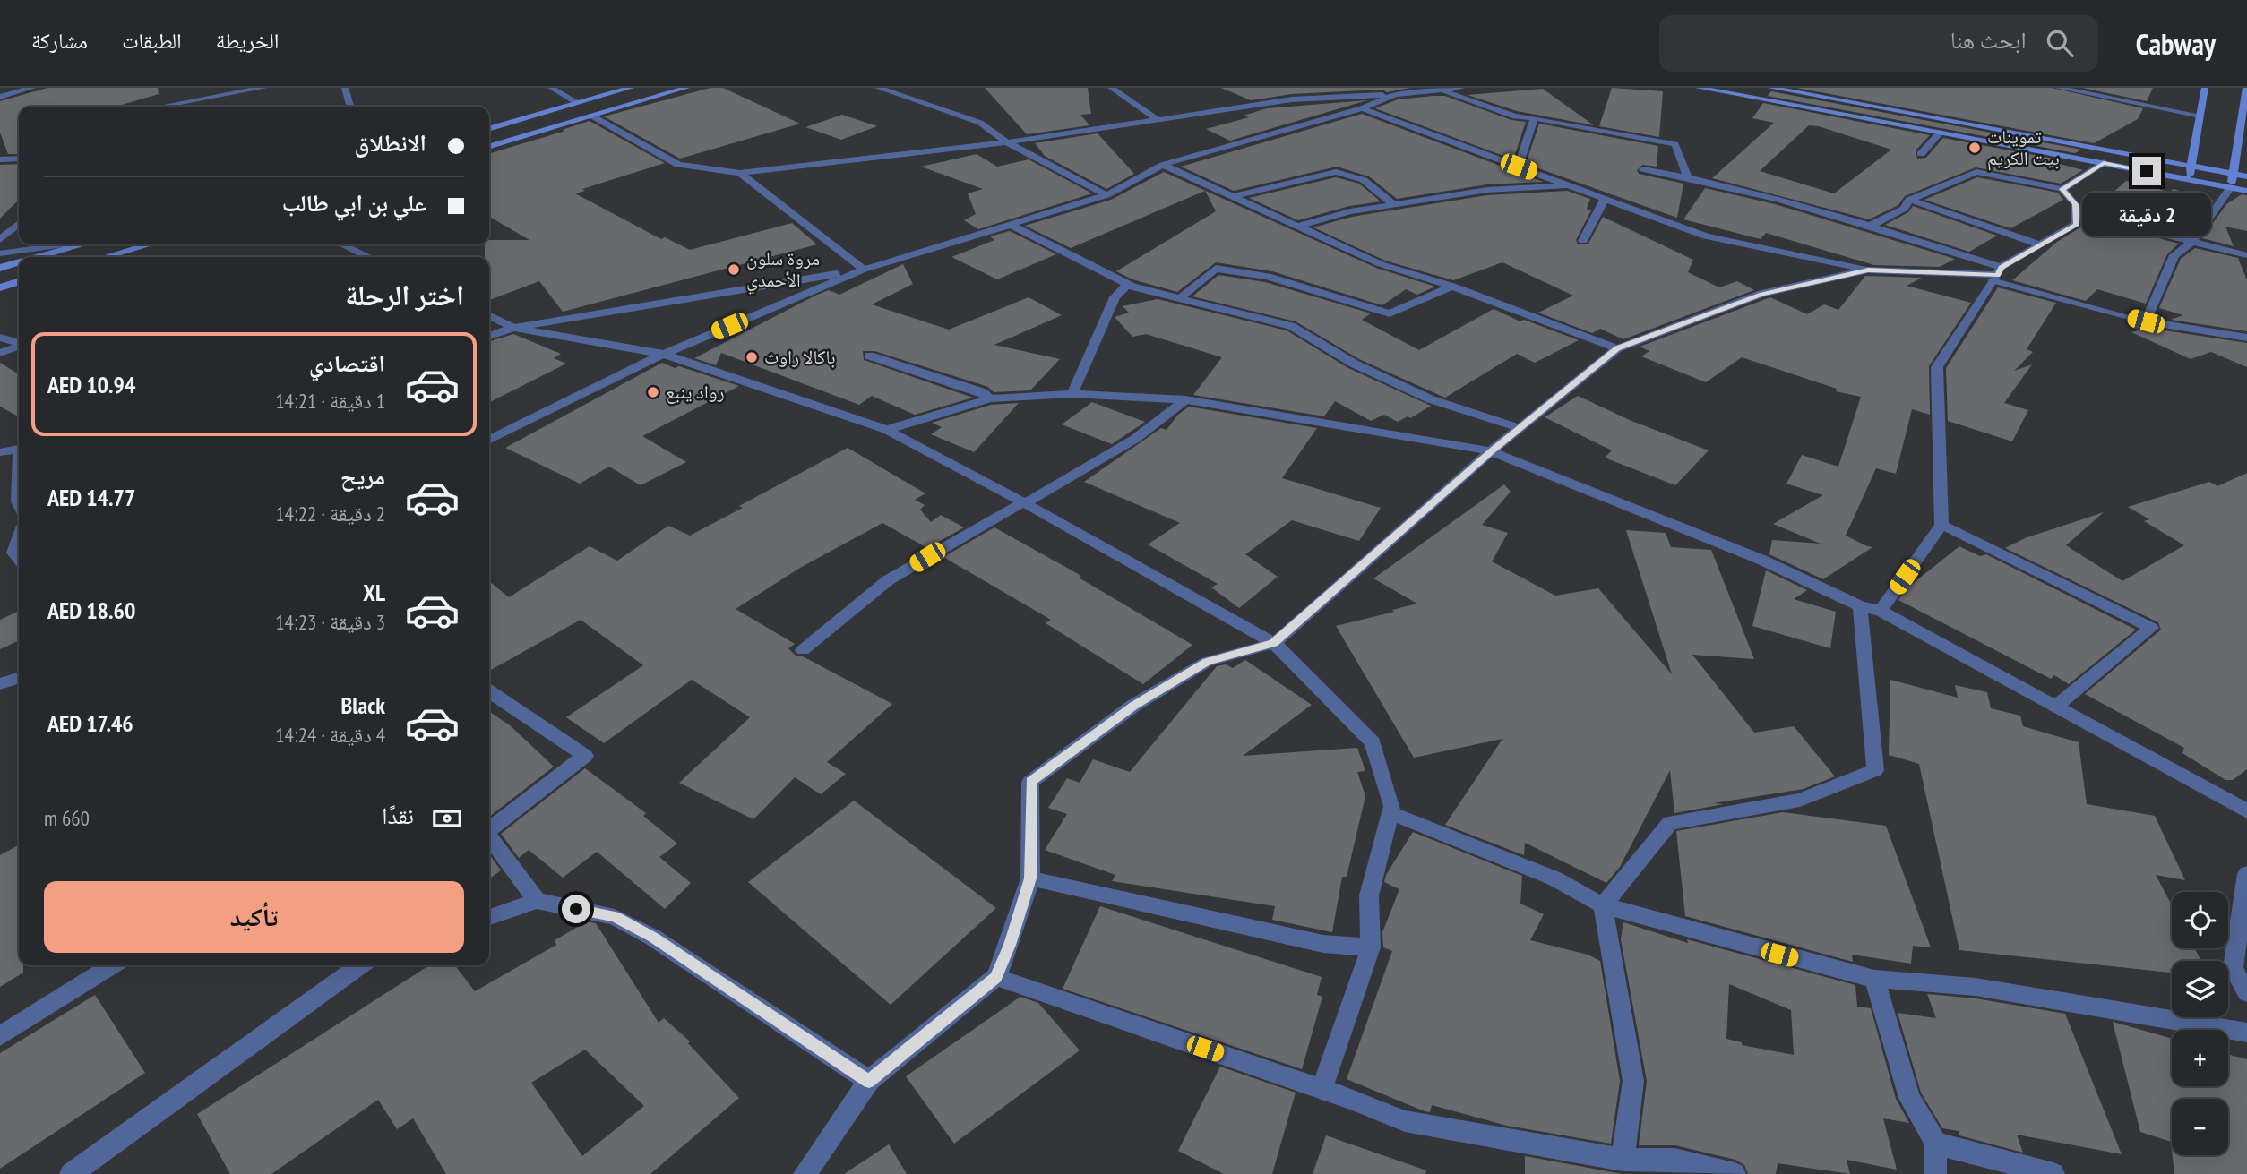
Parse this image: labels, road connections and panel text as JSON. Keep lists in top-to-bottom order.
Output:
{
  "places": [
    "تموينات بيت الكريم",
    "مروة سلون الأحمدي",
    "باكالا راوث",
    "رواد ينبع"
  ],
  "page": {
    "header": "Cabway",
    "search": "ابحث هنا",
    "nav": ["الخريطة", "الطبقات", "مشاركة"],
    "banner": ["الانطلاق", "علي بن ابي طالب"],
    "bubble": "2 دقيقة",
    "heading": "اختر الرحلة",
    "list": [
      {
        "name": "اقتصادي",
        "note": "1 دقيقة · 14:21",
        "value": "AED 10.94"
      },
      {
        "name": "مريح",
        "note": "2 دقيقة · 14:22",
        "value": "AED 14.77"
      },
      {
        "name": "XL",
        "note": "3 دقيقة · 14:23",
        "value": "AED 18.60"
      },
      {
        "name": "Black",
        "note": "4 دقيقة · 14:24",
        "value": "AED 17.46"
      }
    ],
    "pay": ["نقدًا", "660 m"],
    "buttons": "تأكيد",
    "map_buttons": ["+", "−"]
  }
}
